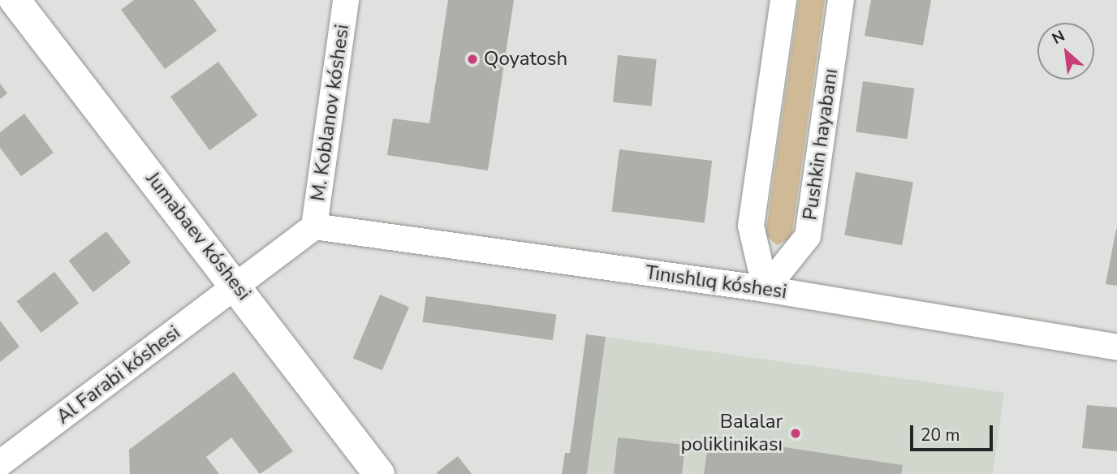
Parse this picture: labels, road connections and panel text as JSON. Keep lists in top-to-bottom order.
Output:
{
  "streets": {
    "street": [
      "M. Koblanov kóshesi",
      "Pushkin hayabanı",
      "Jumabaev kóshesi",
      "Tınıshlıq kóshesi",
      "Al Farabi kóshesi"
    ]
  },
  "crossings": [
    ["M. Koblanov kóshesi", "Tınıshlıq kóshesi"],
    ["M. Koblanov kóshesi", "Al Farabi kóshesi"],
    ["Pushkin hayabanı", "Tınıshlıq kóshesi"],
    ["Jumabaev kóshesi", "Al Farabi kóshesi"],
    ["Tınıshlıq kóshesi", "Al Farabi kóshesi"]
  ],
  "places": ["Qoyatosh", "Balalar poliklinikası"],
  "scale_bar": "20 m",
  "north": "top left"
}
